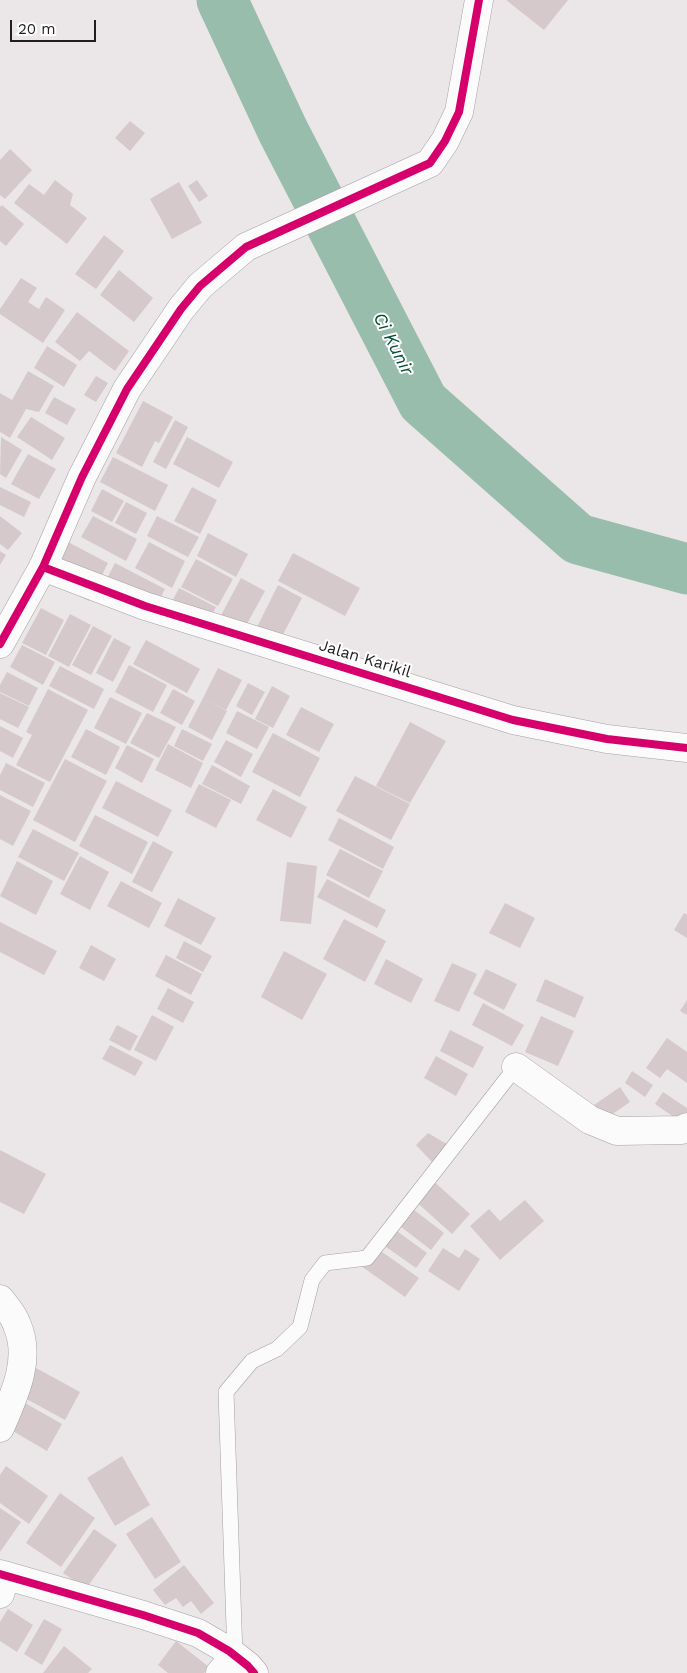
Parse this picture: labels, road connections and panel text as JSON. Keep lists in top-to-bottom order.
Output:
{
  "streets": {
    "street": ["Jalan Karikil"]
  },
  "water": ["Ci Kunir"],
  "scale_bar": "20 m"
}
